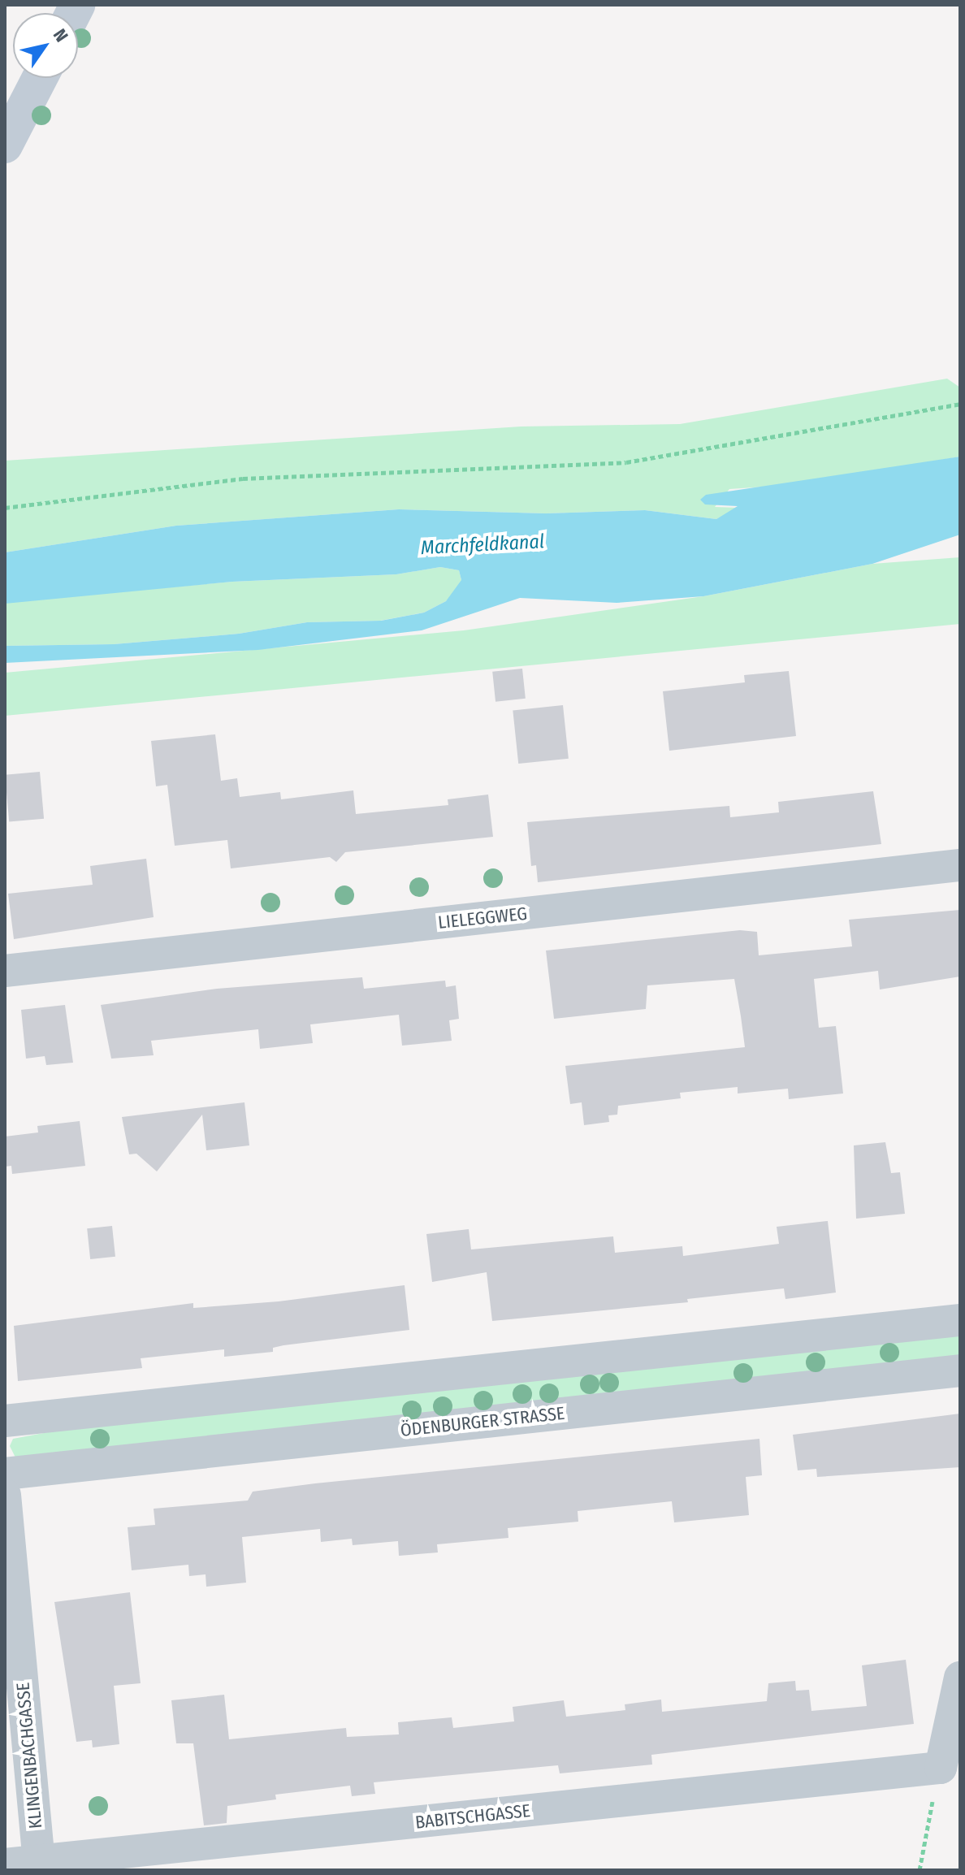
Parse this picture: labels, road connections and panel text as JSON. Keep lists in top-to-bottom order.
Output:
{
  "streets": {
    "street": [
      "LIELEGGWEG",
      "ÖDENBURGER STRASSE",
      "KLINGENBACHGASSE",
      "BABITSCHGASSE"
    ]
  },
  "crossings": [
    ["KLINGENBACHGASSE", "BABITSCHGASSE"]
  ],
  "water": ["Marchfeldkanal"],
  "north": "top right"
}
